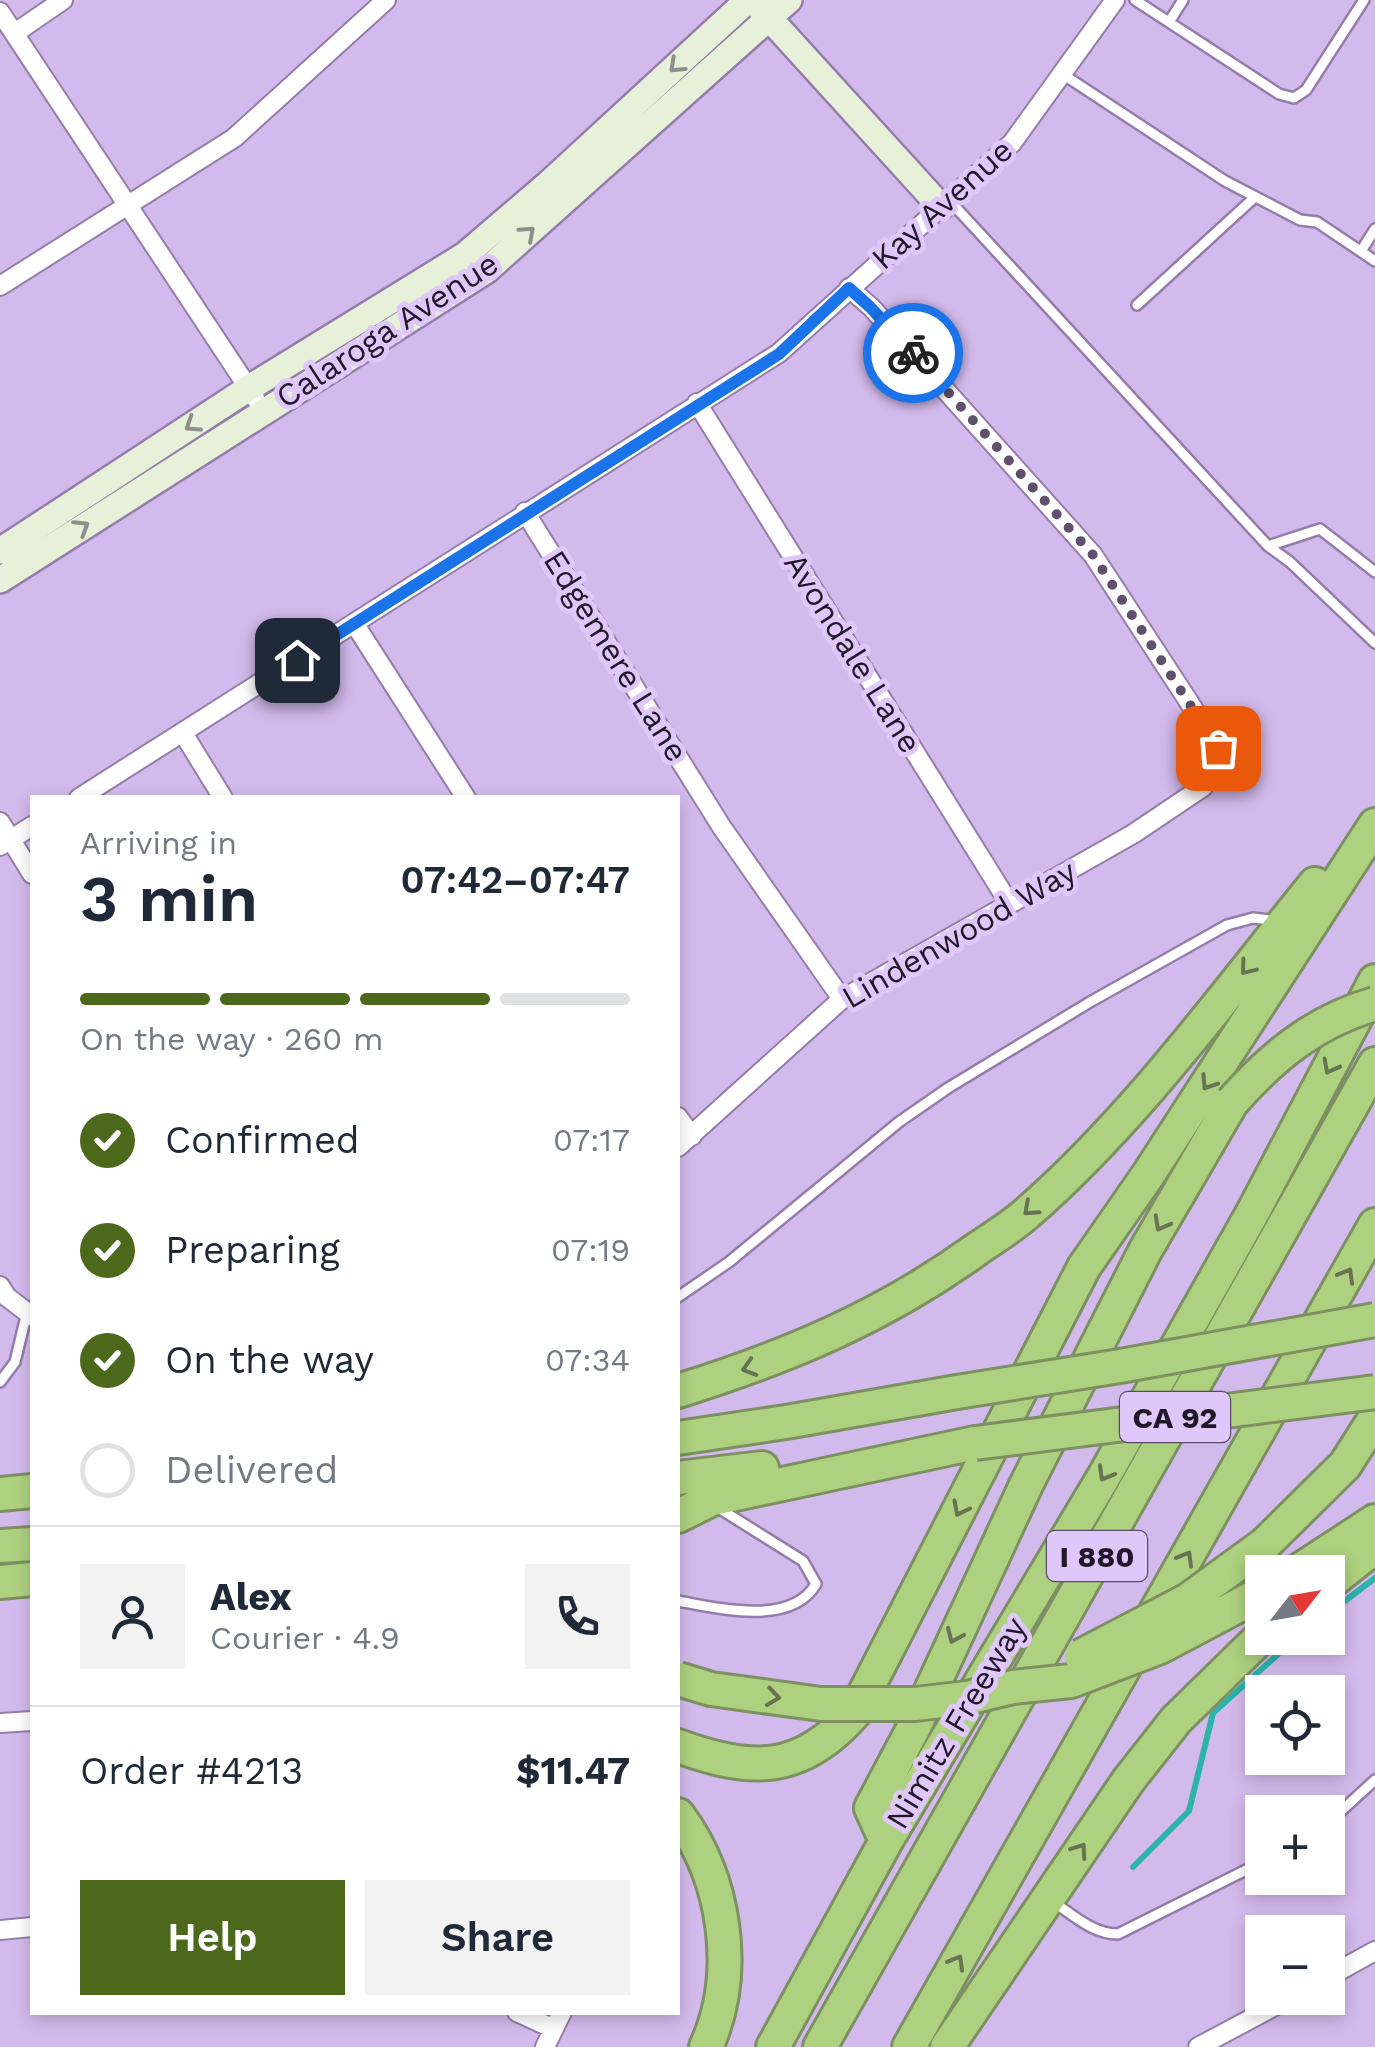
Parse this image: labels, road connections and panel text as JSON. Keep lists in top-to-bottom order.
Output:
{
  "streets": {
    "highway": ["CA 92", "I 880", "Nimitz Freeway"],
    "street": [
      "Kay Avenue",
      "Calaroga Avenue",
      "Avondale Lane",
      "Edgemere Lane",
      "Lindenwood Way"
    ]
  },
  "crossings": [
    ["Kay Avenue", "Avondale Lane"],
    ["Kay Avenue", "Edgemere Lane"],
    ["Avondale Lane", "Lindenwood Way"],
    ["Edgemere Lane", "Lindenwood Way"]
  ],
  "north": "top right",
  "page": {
    "heading": ["3 min", "Arriving in", "07:42–07:47"],
    "panel": [
      "Alex",
      "Courier · 4.9",
      "Order #4213",
      "$11.47"
    ],
    "bar": "On the way · 260 m",
    "list": [
      ["Confirmed", "07:17"],
      ["Preparing", "07:19"],
      ["On the way", "07:34"],
      "Delivered"
    ],
    "map_buttons": ["+", "−"],
    "buttons": ["Help", "Share"]
  }
}
